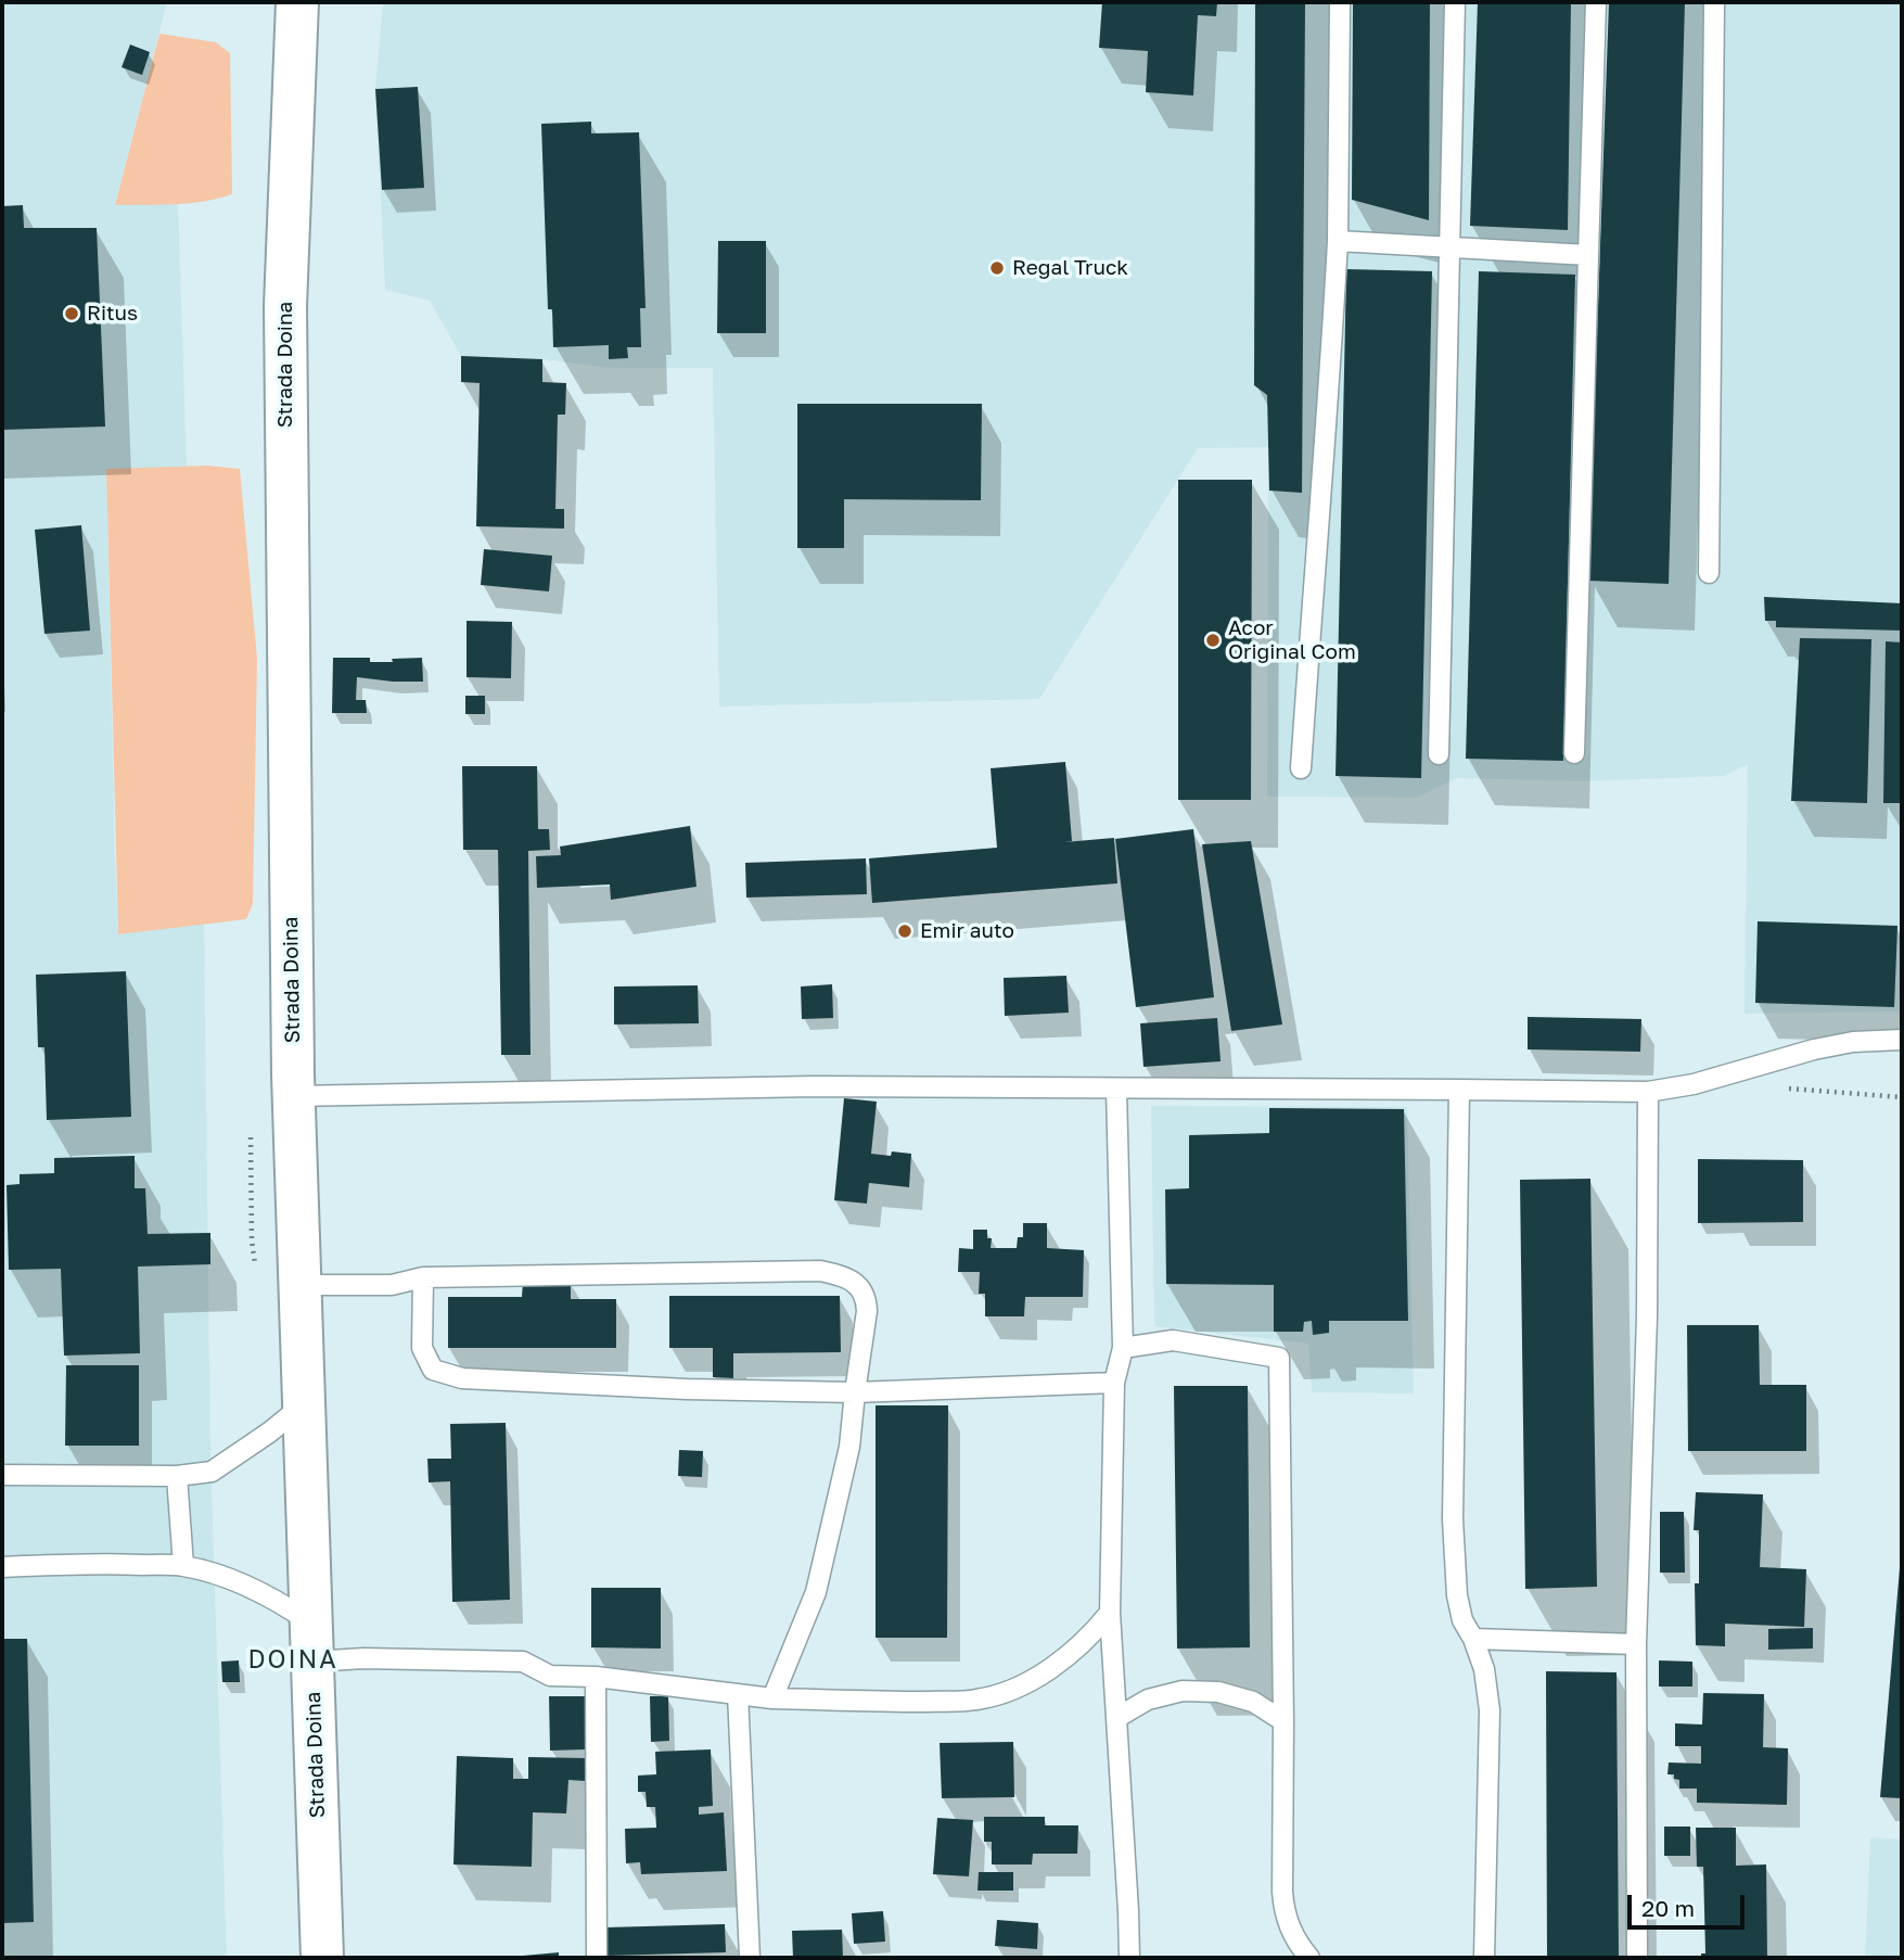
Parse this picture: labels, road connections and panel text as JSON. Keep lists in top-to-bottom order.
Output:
{
  "streets": {
    "main road": ["Strada Doina"]
  },
  "districts": ["DOINA"],
  "places": [
    "Regal Truck",
    "Ritus",
    "Acor Original Com",
    "Emir auto"
  ],
  "scale_bar": "20 m"
}
